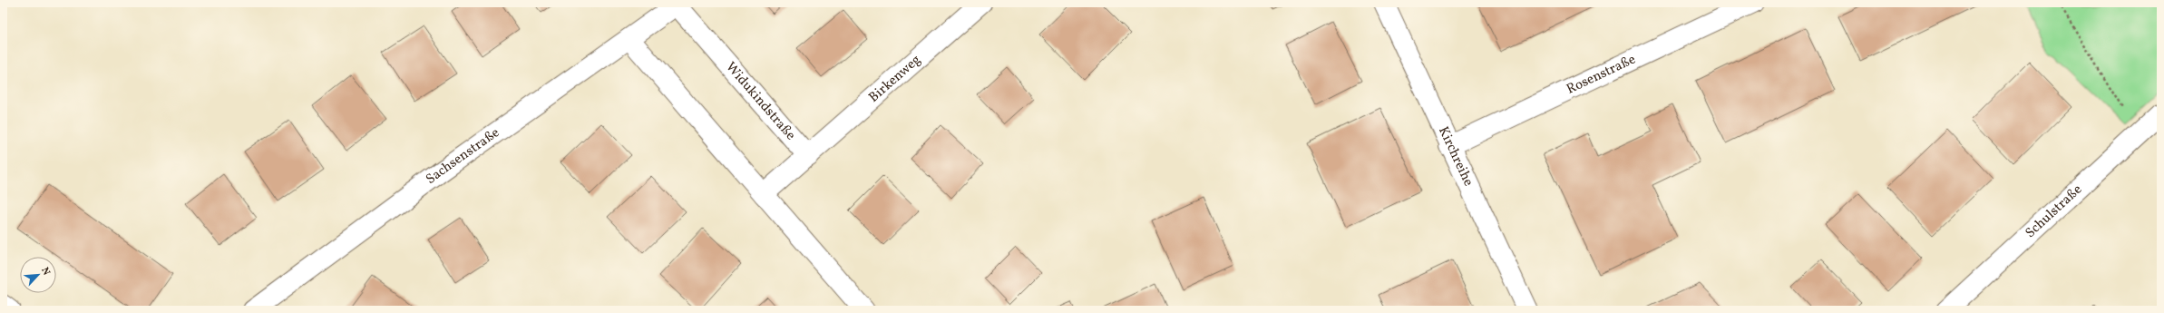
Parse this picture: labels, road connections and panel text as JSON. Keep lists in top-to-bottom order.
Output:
{
  "streets": {
    "street": [
      "Rosenstraße",
      "Birkenweg",
      "Widukindstraße",
      "Sachsenstraße",
      "Kirchreihe",
      "Schulstraße"
    ]
  },
  "crossings": [
    ["Rosenstraße", "Kirchreihe"],
    ["Birkenweg", "Widukindstraße"],
    ["Widukindstraße", "Sachsenstraße"]
  ],
  "north": "top right"
}
